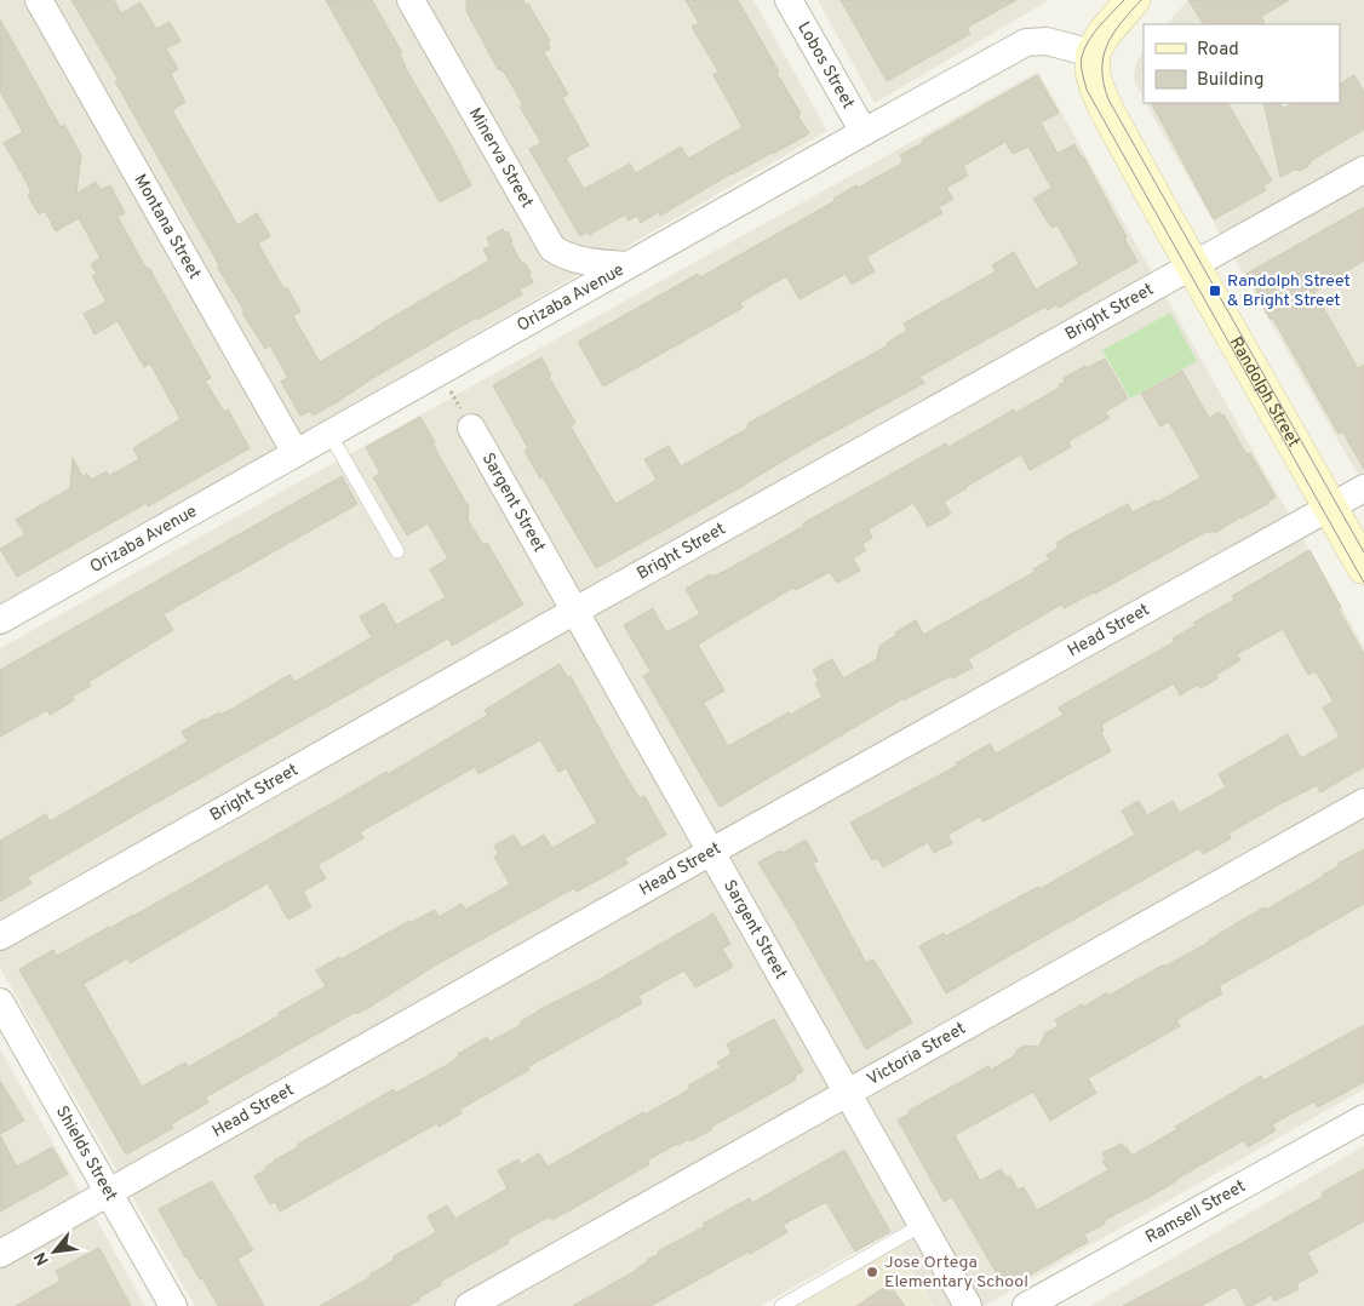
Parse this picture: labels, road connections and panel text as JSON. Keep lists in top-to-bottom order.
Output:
{
  "streets": {
    "street": [
      "Lobos Street",
      "Minerva Street",
      "Montana Street",
      "Orizaba Avenue",
      "Bright Street",
      "Randolph Street",
      "Sargent Street",
      "Head Street",
      "Victoria Street",
      "Shields Street",
      "Ramsell Street"
    ]
  },
  "crossings": [
    ["Lobos Street", "Orizaba Avenue"],
    ["Minerva Street", "Orizaba Avenue"],
    ["Montana Street", "Orizaba Avenue"],
    ["Orizaba Avenue", "Randolph Street"],
    ["Bright Street", "Randolph Street"],
    ["Bright Street", "Sargent Street"],
    ["Randolph Street", "Head Street"],
    ["Sargent Street", "Head Street"],
    ["Sargent Street", "Victoria Street"],
    ["Head Street", "Shields Street"]
  ],
  "places": {
    "transit": ["Randolph Street & Bright Street"],
    "other": ["Jose Ortega Elementary School"]
  },
  "legend": ["Road", "Building"],
  "north": "bottom left"
}
